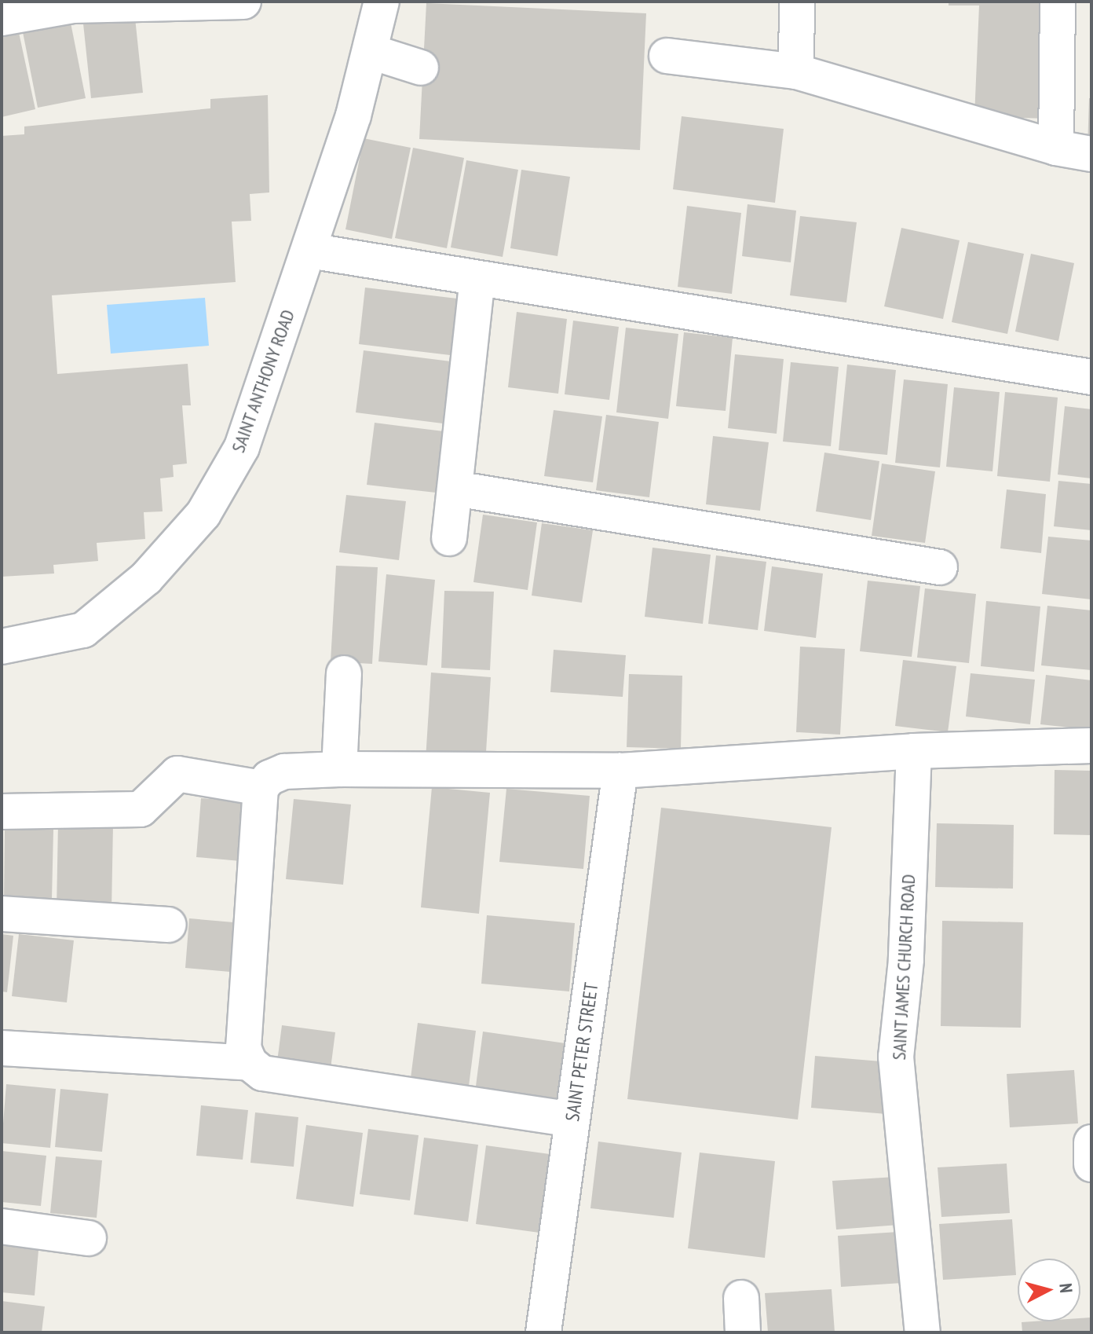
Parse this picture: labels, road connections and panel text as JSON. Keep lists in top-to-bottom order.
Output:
{
  "streets": {
    "street": ["SAINT ANTHONY ROAD", "SAINT JAMES CHURCH ROAD", "SAINT PETER STREET"]
  },
  "north": "right"
}
